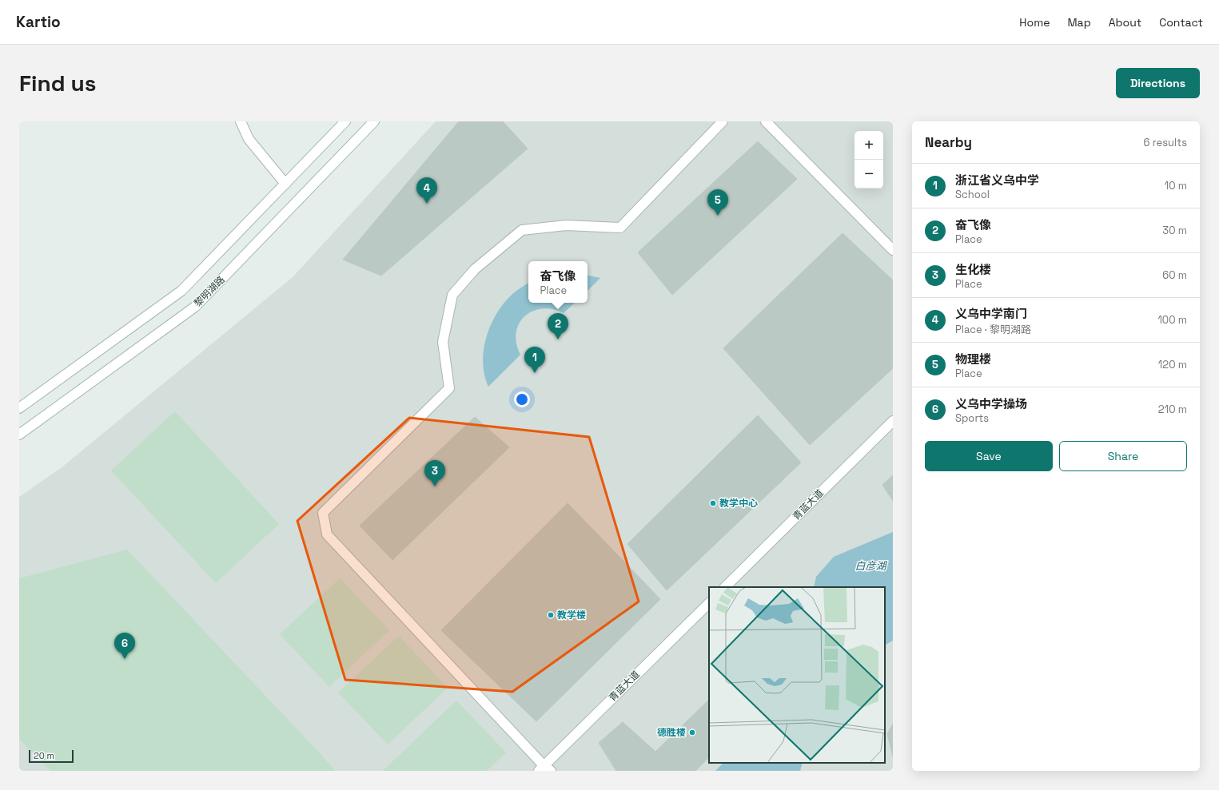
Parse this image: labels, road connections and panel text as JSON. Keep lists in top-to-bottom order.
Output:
{
  "streets": {
    "street": ["黎明湖路", "青蓝大道"]
  },
  "water": ["白彦湖"],
  "places": ["教学中心", "教学楼", "德胜楼"],
  "scale_bar": "20 m",
  "page": {
    "header": "Kartio",
    "nav": [
      "Home",
      "Map",
      "About",
      "Contact"
    ],
    "buttons": [
      "Directions",
      ["Save", "Share"]
    ],
    "title": "Find us",
    "heading": ["Nearby", "6 results"],
    "map_buttons": ["+", "−"],
    "list": [
      {
        "mark": "1",
        "name": "浙江省义乌中学",
        "note": "School",
        "value": "10 m"
      },
      {
        "mark": "2",
        "name": "奋飞像",
        "note": "Place",
        "value": "30 m"
      },
      {
        "mark": "3",
        "name": "生化楼",
        "note": "Place",
        "value": "60 m"
      },
      {
        "mark": "4",
        "name": "义乌中学南门",
        "note": "Place · 黎明湖路",
        "value": "100 m"
      },
      {
        "mark": "5",
        "name": "物理楼",
        "note": "Place",
        "value": "120 m"
      },
      {
        "mark": "6",
        "name": "义乌中学操场",
        "note": "Sports",
        "value": "210 m"
      }
    ],
    "pins": [
      "4",
      "5",
      "2",
      "1",
      "3",
      "6"
    ],
    "popup": ["奋飞像", "Place"],
    "scale": "20 m"
  }
}
